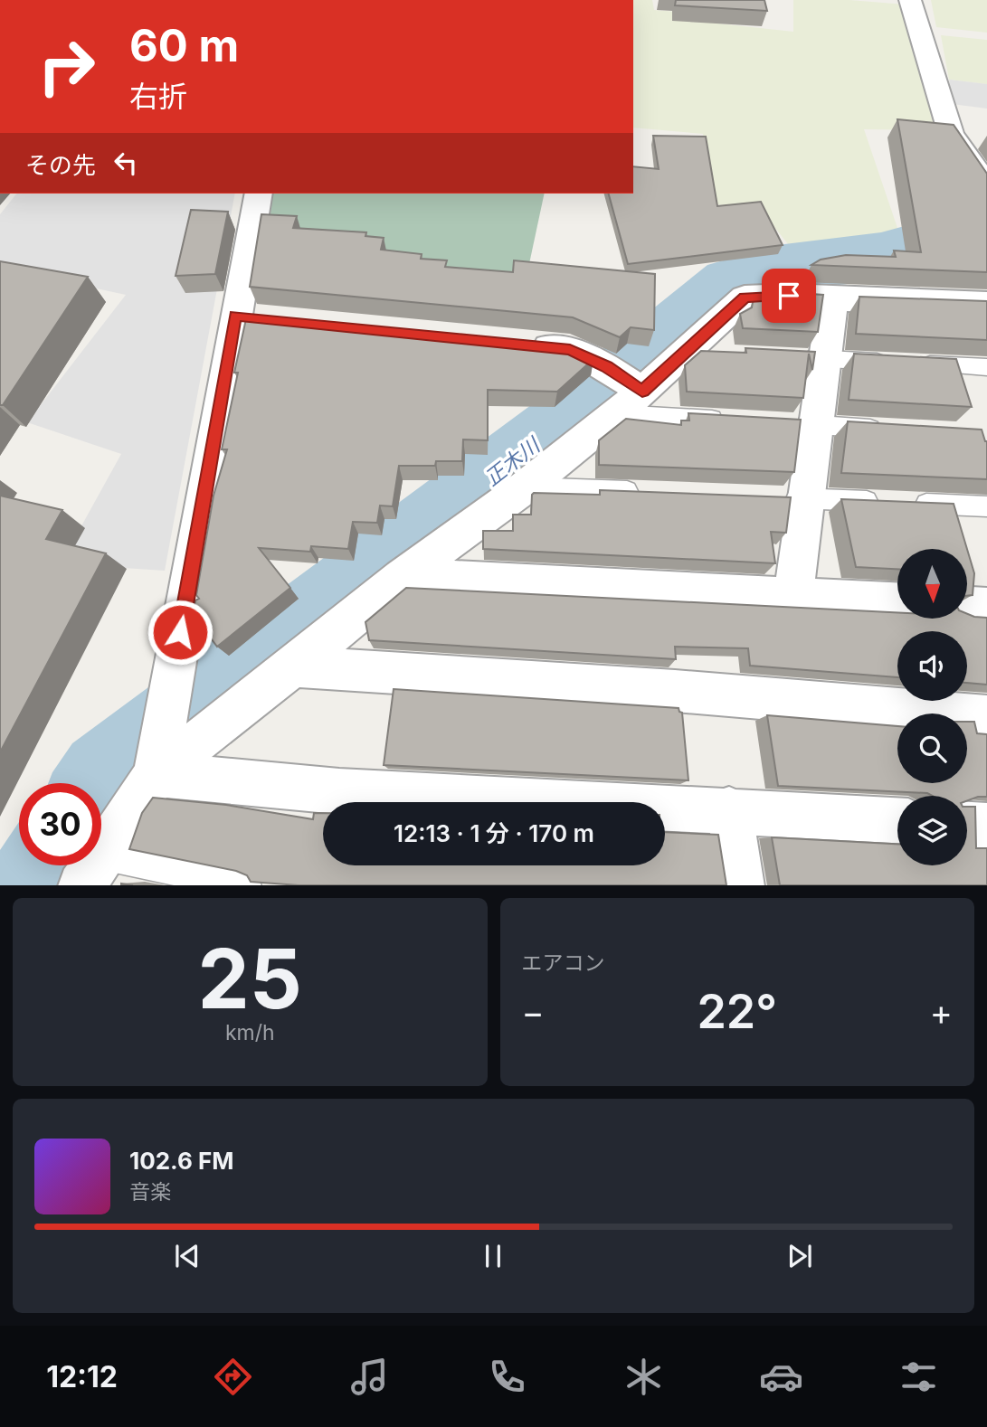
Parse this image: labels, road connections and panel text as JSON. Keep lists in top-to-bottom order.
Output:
{
  "water": ["正木川"],
  "north": "bottom",
  "page": {
    "turn": ["60 m", "右折"],
    "then": "その先",
    "limit": "30",
    "trip": "12:13 · 1 分 · 170 m",
    "tile": [
      ["25", "km/h"],
      "エアコン"
    ],
    "heat": ["−", "22°", "+"],
    "song": ["102.6 FM", "音楽"],
    "tabs": "12:12"
  }
}
